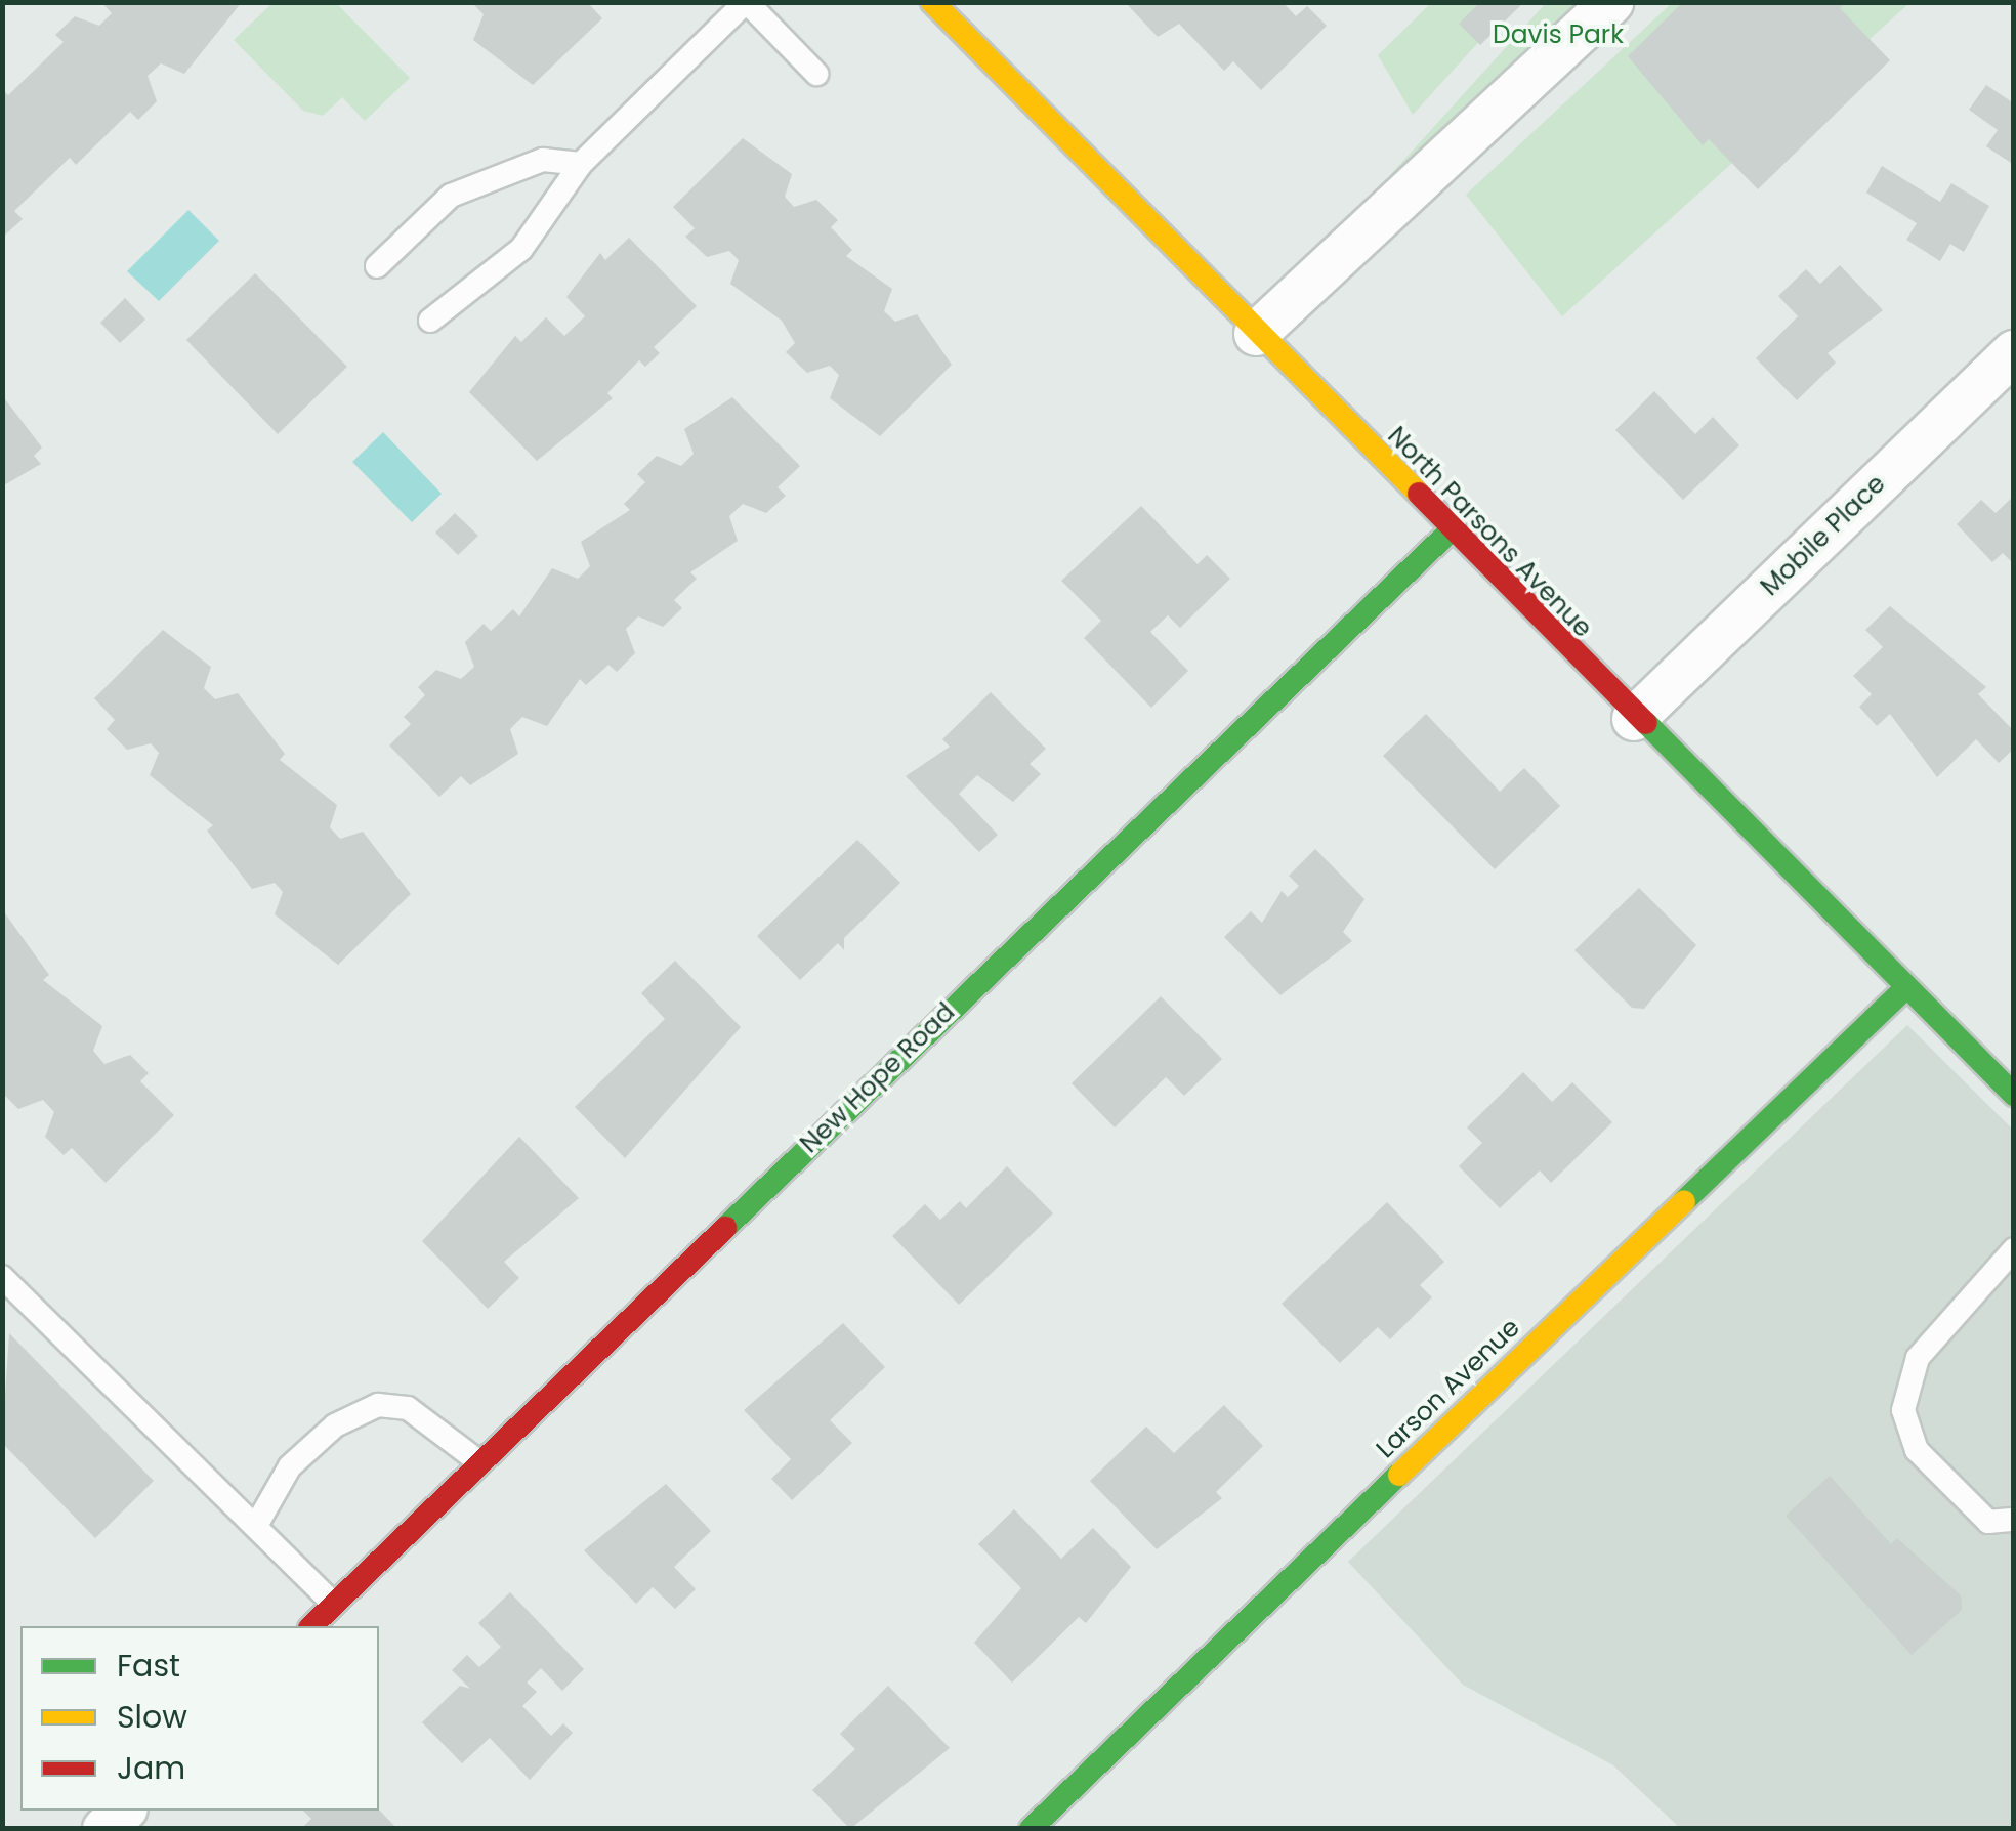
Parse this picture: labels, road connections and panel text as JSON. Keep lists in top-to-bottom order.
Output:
{
  "streets": {
    "street": [
      "North Parsons Avenue",
      "Mobile Place",
      "New Hope Road",
      "Larson Avenue"
    ]
  },
  "crossings": [
    ["North Parsons Avenue", "Mobile Place"],
    ["North Parsons Avenue", "New Hope Road"],
    ["North Parsons Avenue", "Larson Avenue"]
  ],
  "parks": ["Davis Park"],
  "legend": ["Fast", "Slow", "Jam"]
}
